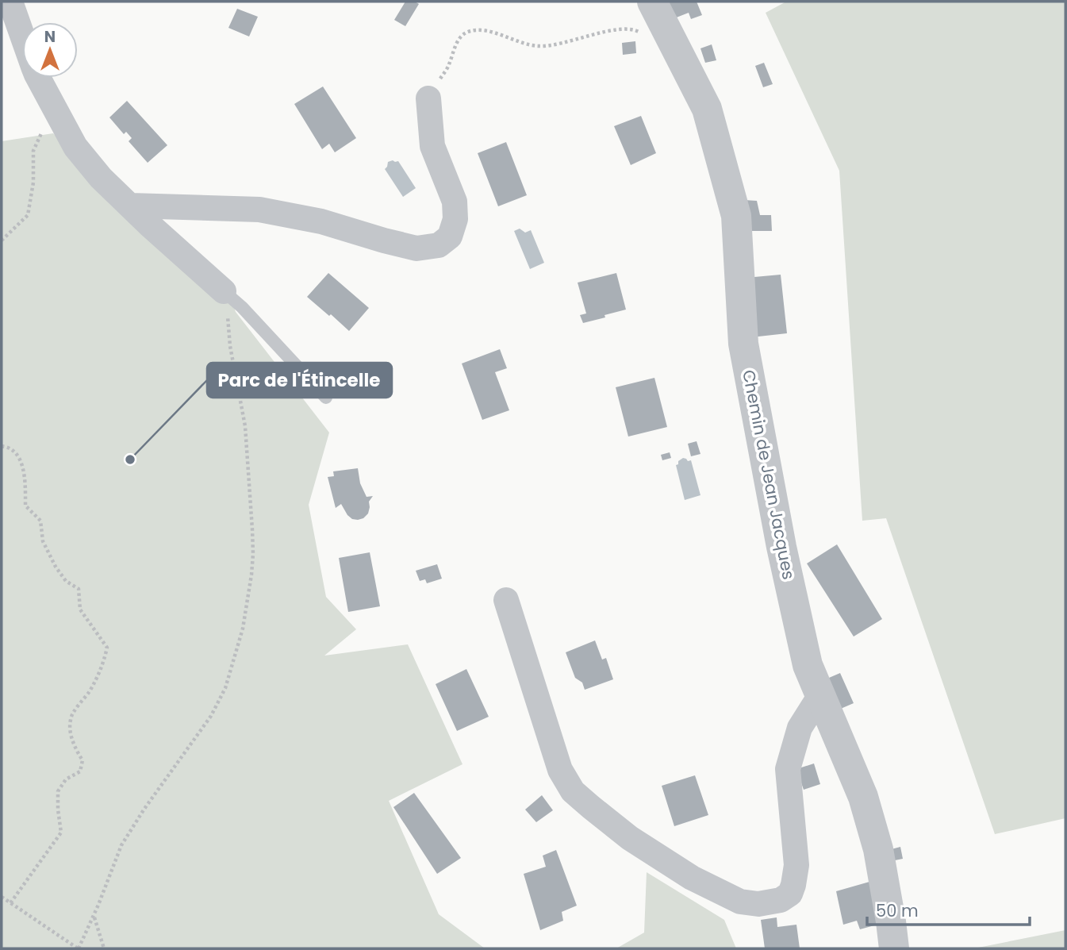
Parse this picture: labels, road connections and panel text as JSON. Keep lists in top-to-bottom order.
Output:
{
  "streets": {
    "street": ["Chemin de Jean Jacques"]
  },
  "places": ["Parc de l'Étincelle"],
  "scale_bar": "50 m",
  "north": "top"
}
